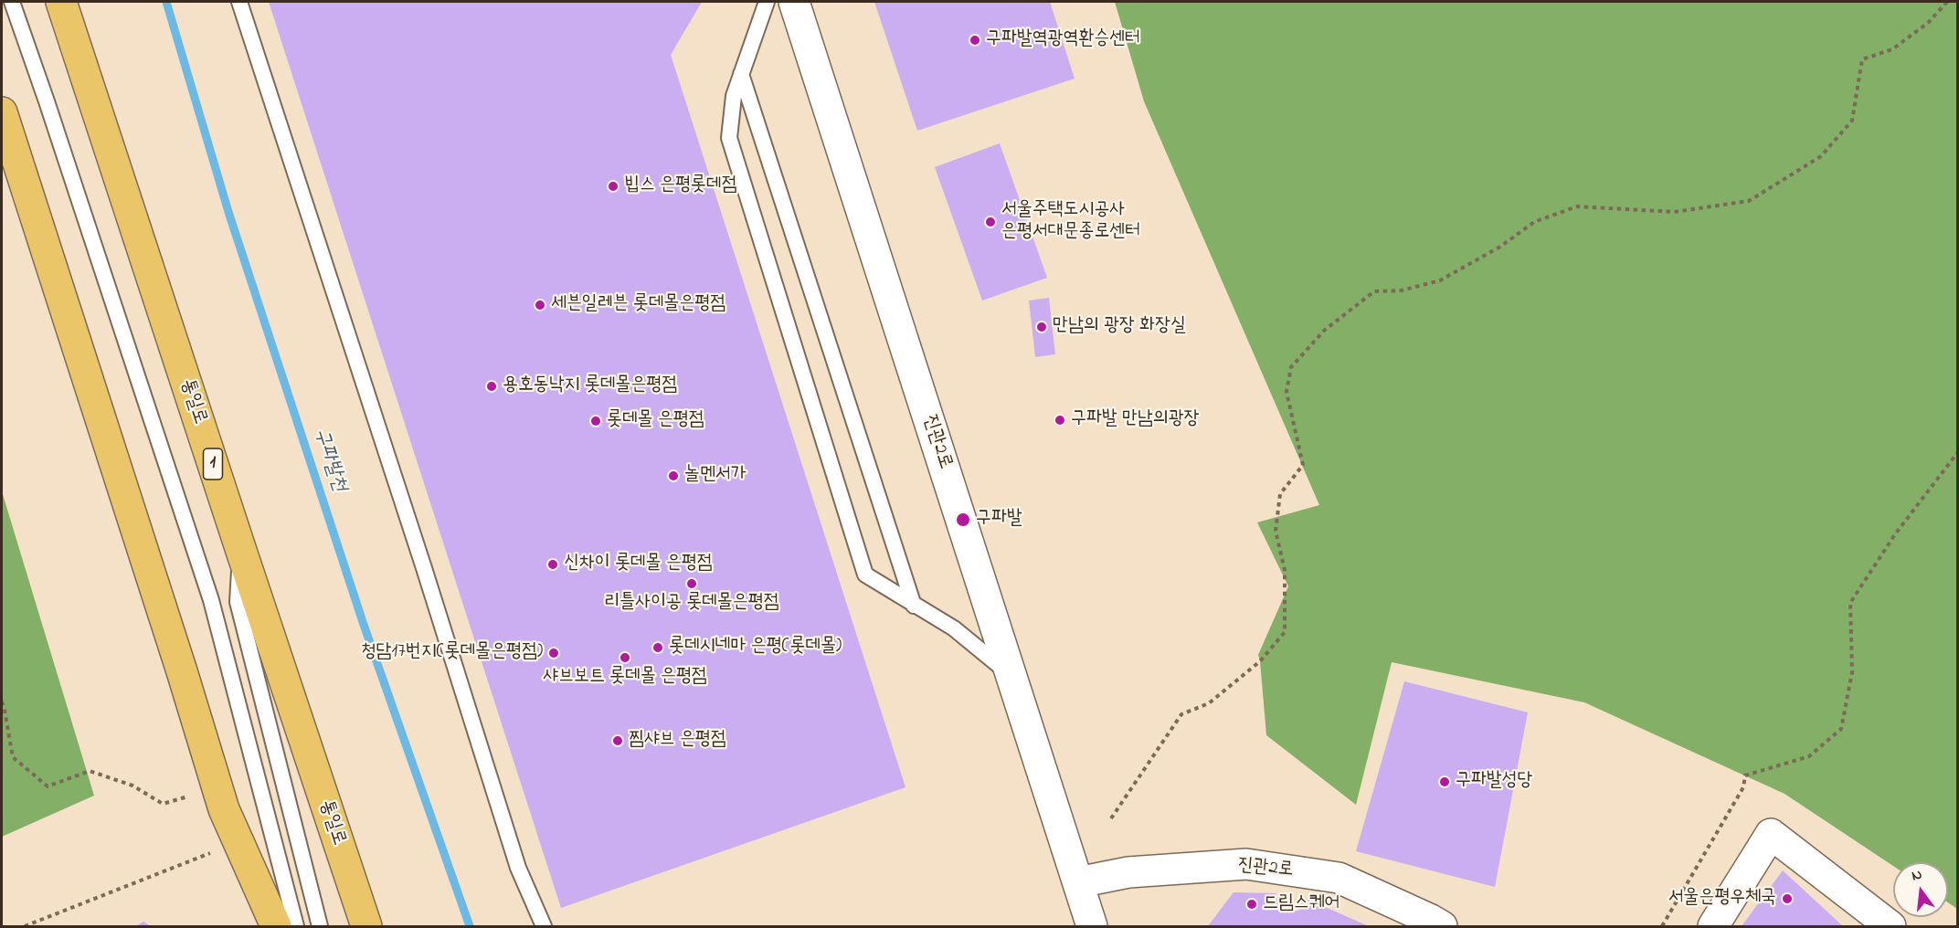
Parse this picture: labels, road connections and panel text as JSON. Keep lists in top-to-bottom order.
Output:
{
  "streets": {
    "main road": ["통일로", "1"],
    "street": ["진관2로"]
  },
  "water": ["구파발천"],
  "places": [
    "구파발역광역환승센터",
    "빕스 은평롯데점",
    "서울주택도시공사 은평서대문종로센터",
    "세븐일레븐 롯데몰은평점",
    "만남의 광장 화장실",
    "용호동낙지 롯데몰은평점",
    "구파발 만남의광장",
    "롯데몰 은평점",
    "놀멘서가",
    "구파발",
    "신차이 롯데몰 은평점",
    "리틀사이공 롯데몰은평점",
    "롯데시네마 은평(롯데몰)",
    "청담17번지(롯데몰은평점)",
    "샤브보트 롯데몰 은평점",
    "찜샤브 은평점",
    "구파발성당",
    "서울은평우체국",
    "드림스퀘어"
  ],
  "north": "top"
}
